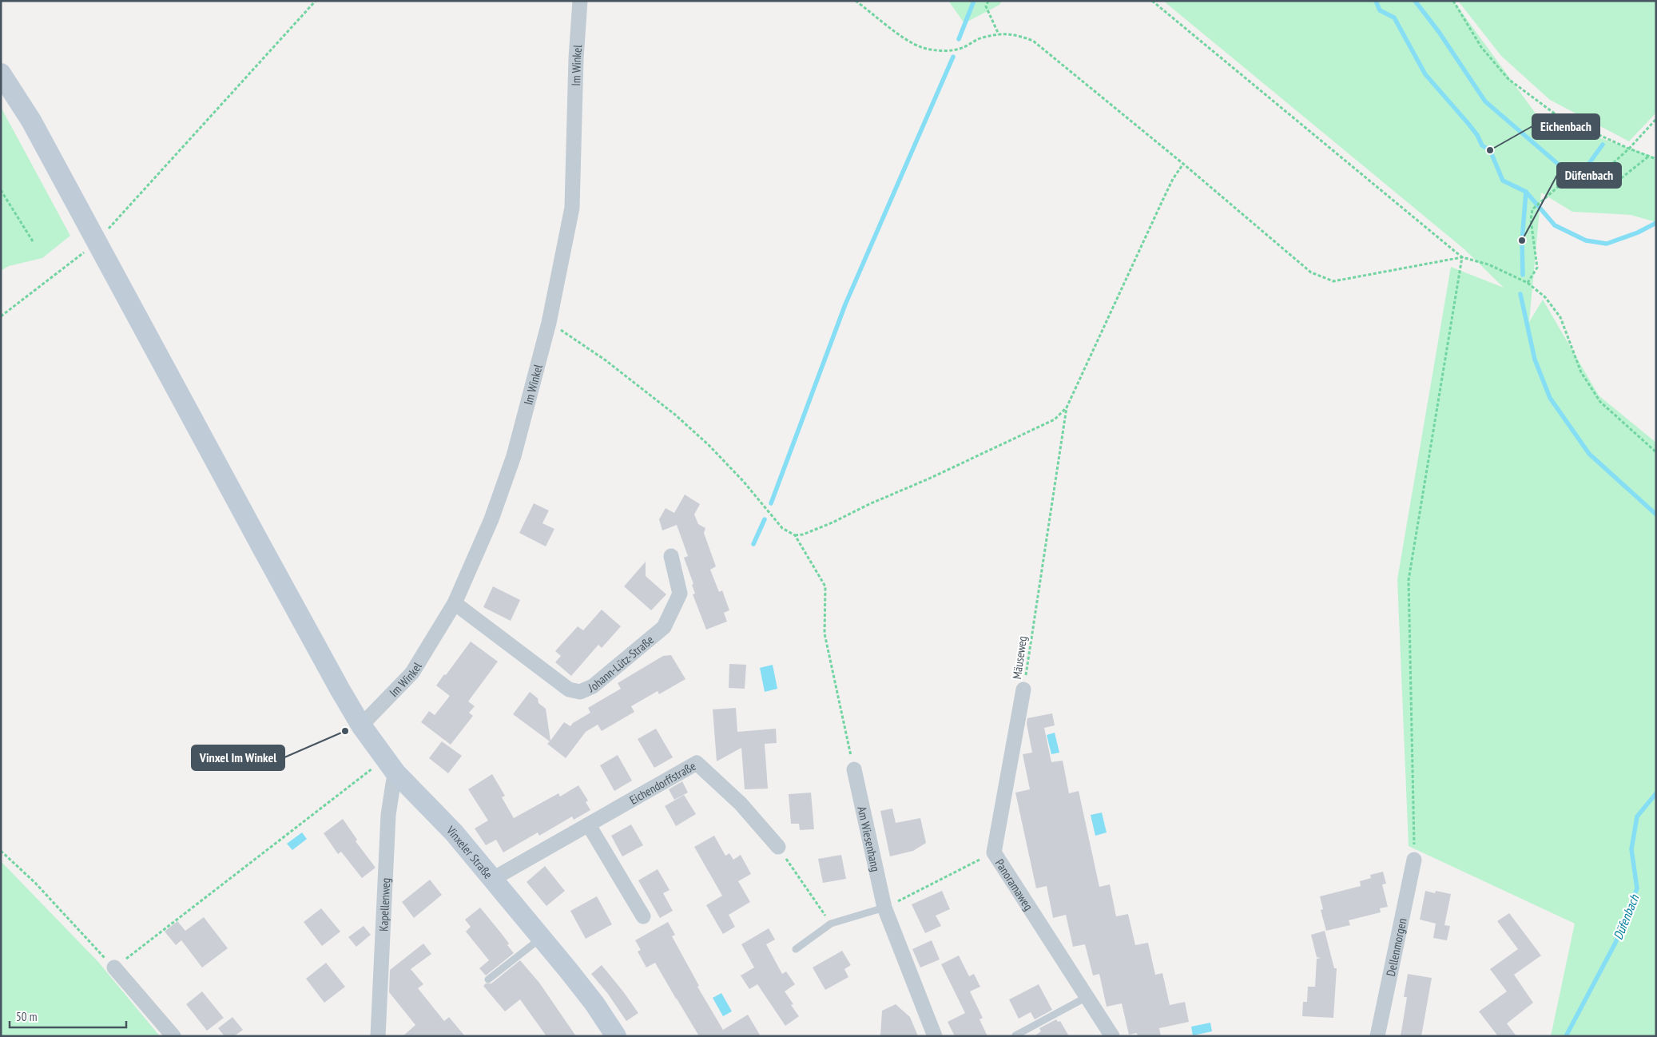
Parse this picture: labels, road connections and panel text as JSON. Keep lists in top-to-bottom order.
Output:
{
  "streets": {
    "main road": ["Vinxeler Straße"],
    "street": [
      "Im Winkel",
      "Johann-Lütz-Straße",
      "Eichendorffstraße",
      "Am Wiesenhang",
      "Panoramaweg",
      "Kapellenweg",
      "Dellenmorgen"
    ],
    "path": ["Mäuseweg"]
  },
  "crossings": [
    ["Im Winkel", "Johann-Lütz-Straße"],
    ["Im Winkel", "Vinxeler Straße"],
    ["Mäuseweg", "Panoramaweg"],
    ["Eichendorffstraße", "Vinxeler Straße"],
    ["Vinxeler Straße", "Kapellenweg"]
  ],
  "water": ["Düfenbach"],
  "places": ["Eichenbach", "Düfenbach", "Vinxel Im Winkel"],
  "scale_bar": "50 m"
}
